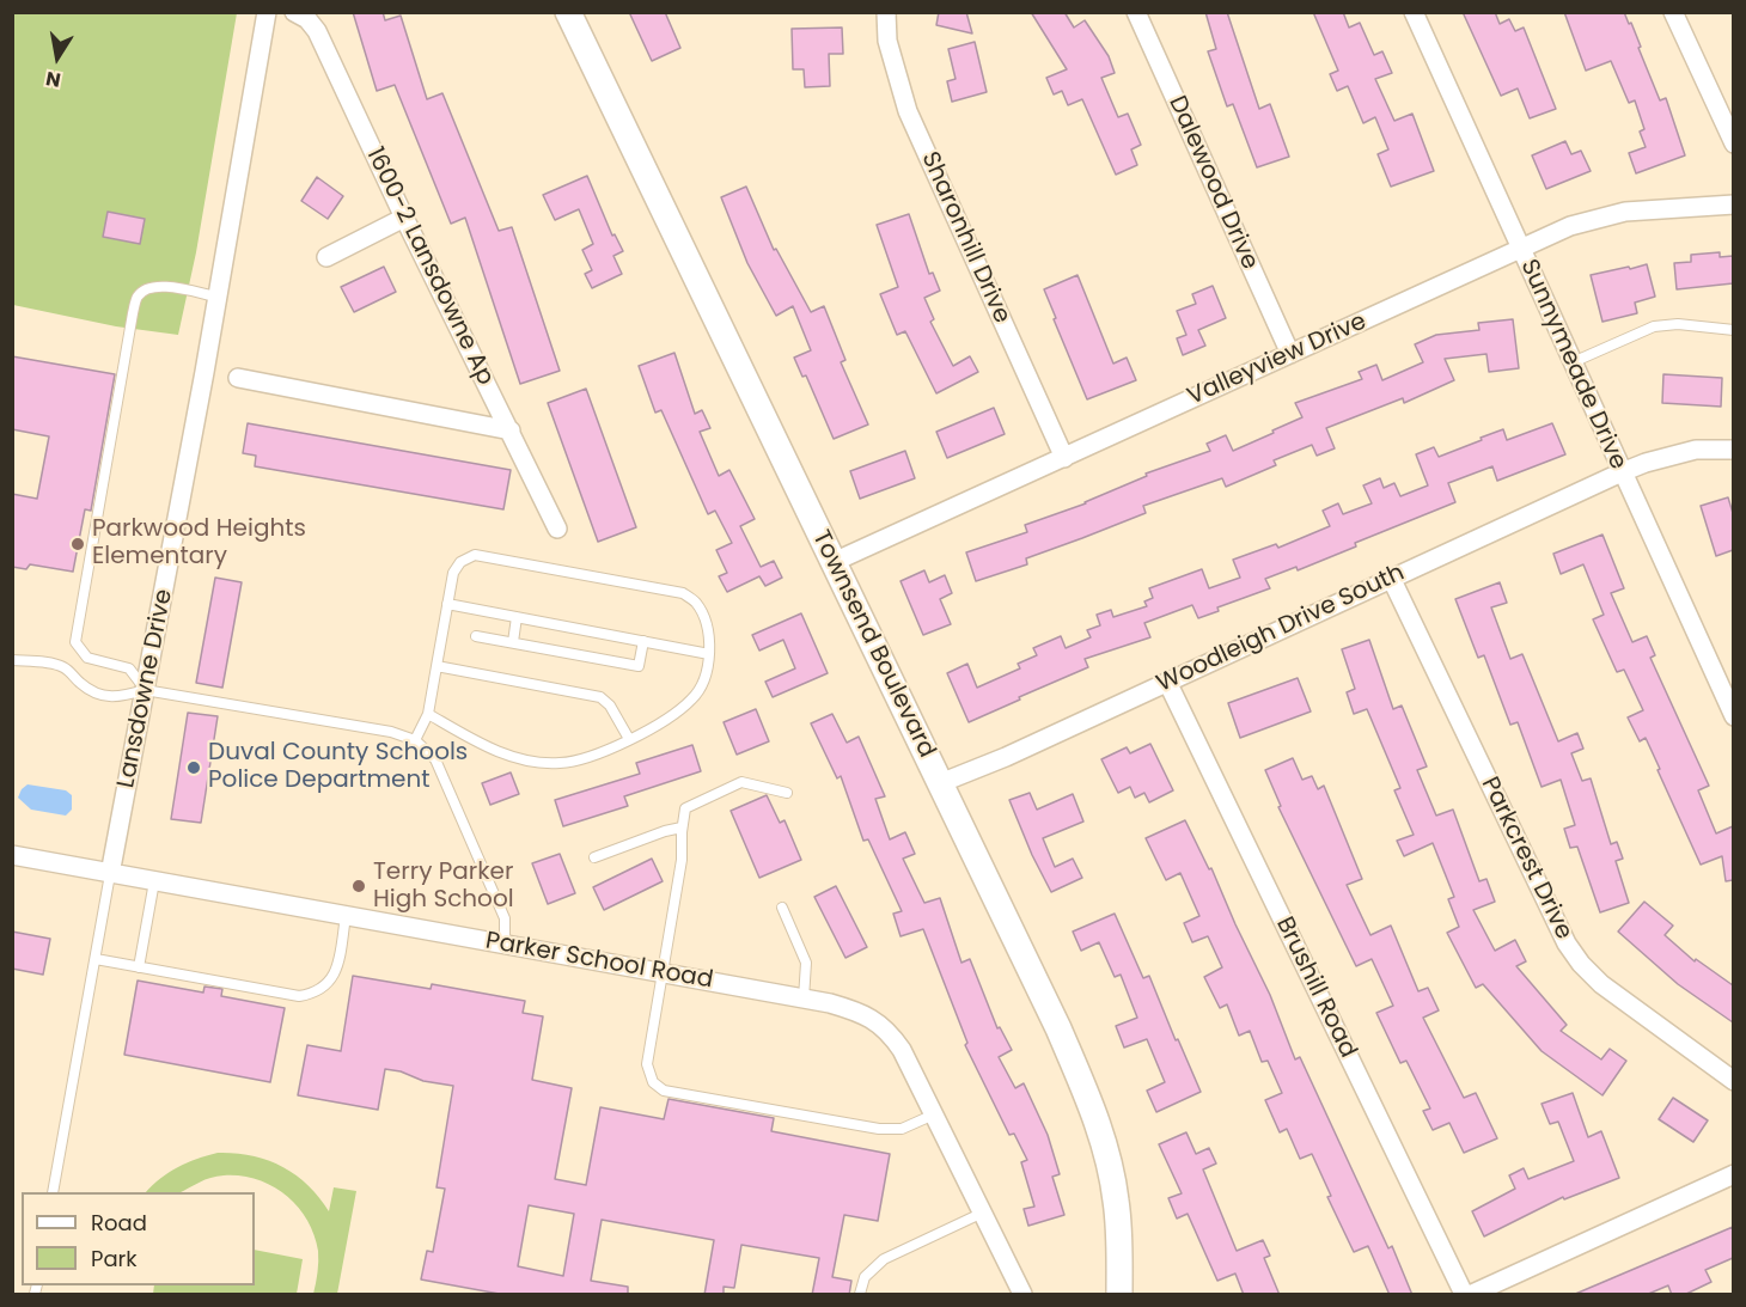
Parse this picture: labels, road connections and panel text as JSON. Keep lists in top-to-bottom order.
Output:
{
  "streets": {
    "street": [
      "Dalewood Drive",
      "Sharonhill Drive",
      "1600-2 Lansdowne Ap",
      "Valleyview Drive",
      "Sunnymeade Drive",
      "Woodleigh Drive South",
      "Townsend Boulevard",
      "Lansdowne Drive",
      "Parkcrest Drive",
      "Parker School Road",
      "Brushill Road"
    ]
  },
  "crossings": [
    ["Dalewood Drive", "Valleyview Drive"],
    ["Sharonhill Drive", "Valleyview Drive"],
    ["Valleyview Drive", "Sunnymeade Drive"],
    ["Valleyview Drive", "Townsend Boulevard"],
    ["Sunnymeade Drive", "Woodleigh Drive South"],
    ["Woodleigh Drive South", "Townsend Boulevard"],
    ["Woodleigh Drive South", "Parkcrest Drive"],
    ["Woodleigh Drive South", "Brushill Road"],
    ["Lansdowne Drive", "Parker School Road"]
  ],
  "places": ["Parkwood Heights Elementary", "Duval County Schools Police Department", "Terry Parker High School"],
  "legend": ["Road", "Park"],
  "north": "bottom"
}
